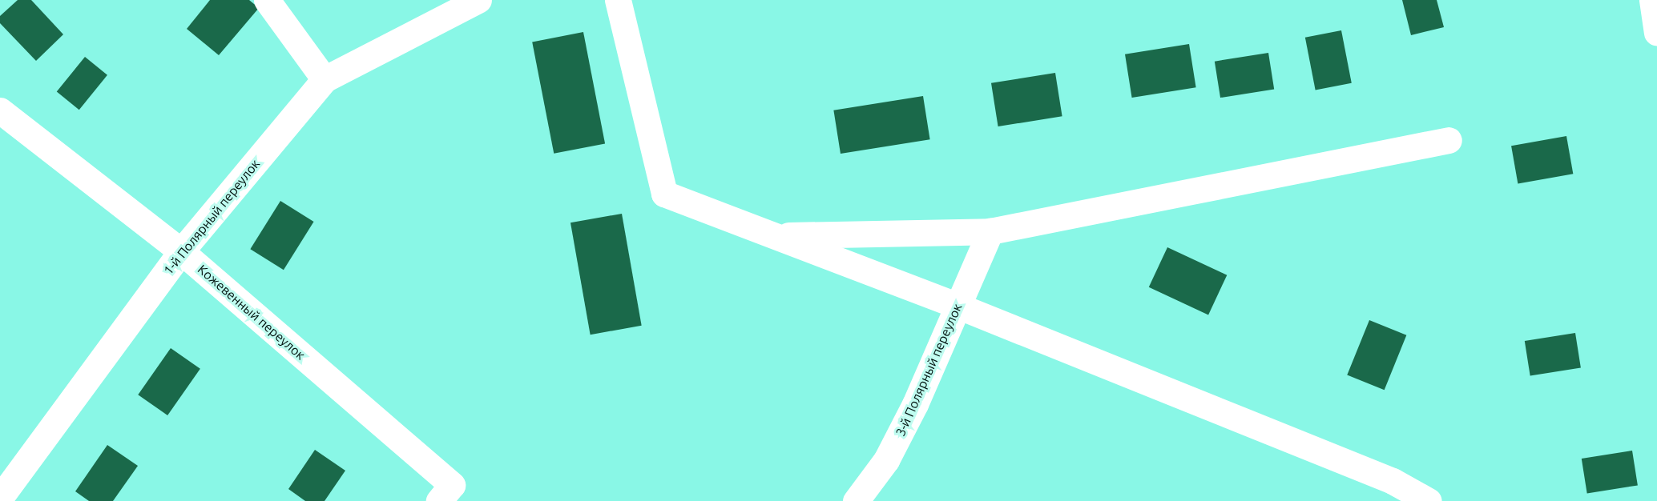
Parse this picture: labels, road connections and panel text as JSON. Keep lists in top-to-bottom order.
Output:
{
  "streets": {
    "street": ["1-й Полярный переулок", "Кожевенный переулок", "3-й Полярный переулок"]
  },
  "crossings": [
    ["1-й Полярный переулок", "Кожевенный переулок"]
  ]
}
